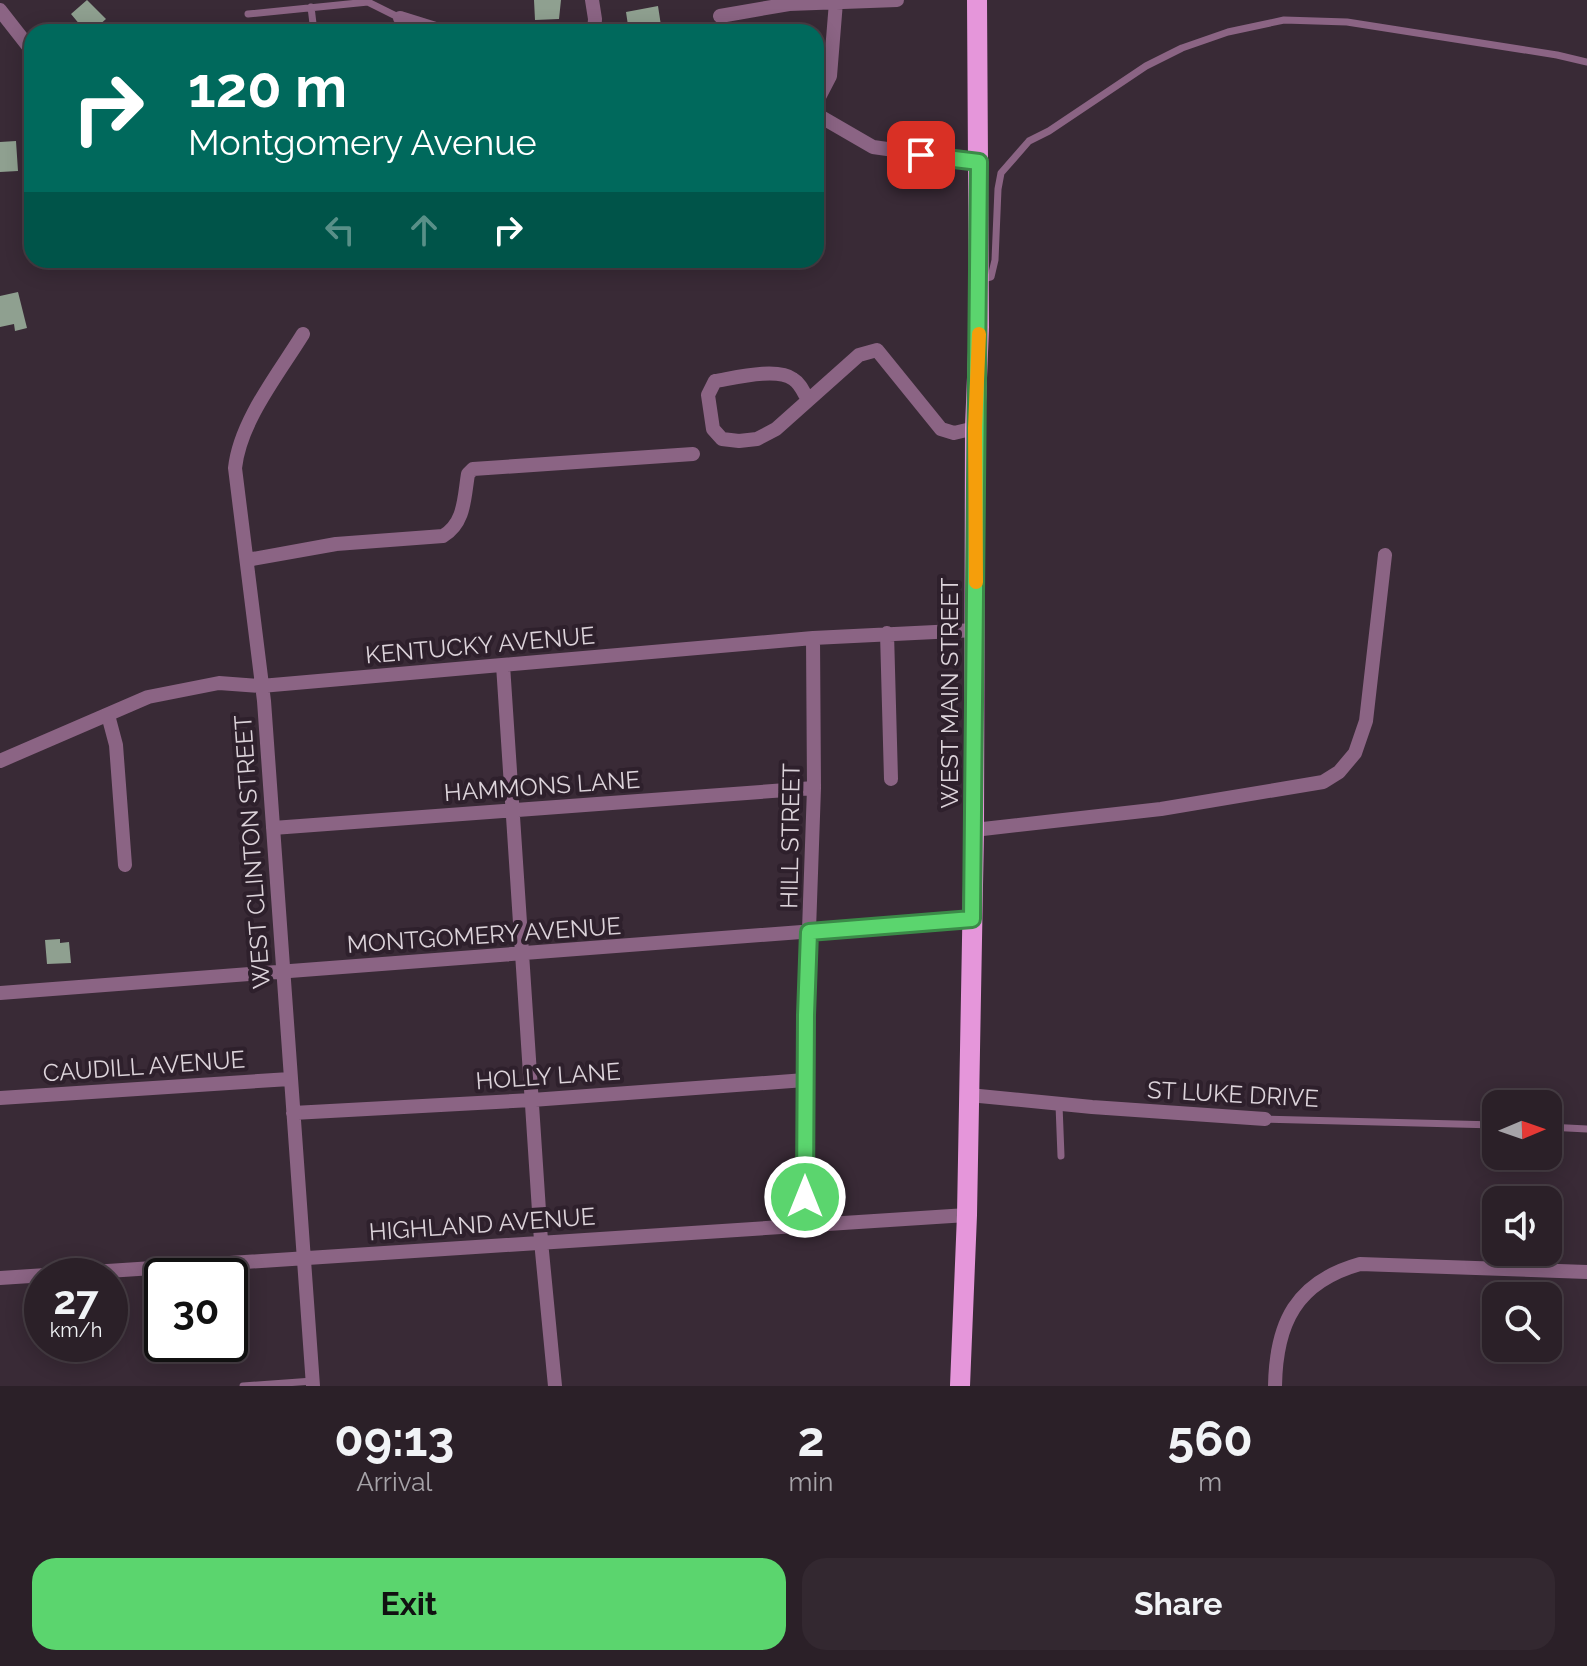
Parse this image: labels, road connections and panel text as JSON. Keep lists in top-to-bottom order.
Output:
{
  "streets": {
    "main road": ["WEST MAIN STREET"],
    "street": [
      "KENTUCKY AVENUE",
      "HAMMONS LANE",
      "HILL STREET",
      "WEST CLINTON STREET",
      "MONTGOMERY AVENUE",
      "CAUDILL AVENUE",
      "HOLLY LANE",
      "ST LUKE DRIVE",
      "HIGHLAND AVENUE"
    ]
  },
  "crossings": [
    ["KENTUCKY AVENUE", "WEST MAIN STREET"],
    ["KENTUCKY AVENUE", "HILL STREET"],
    ["KENTUCKY AVENUE", "WEST CLINTON STREET"],
    ["WEST MAIN STREET", "MONTGOMERY AVENUE"],
    ["WEST MAIN STREET", "ST LUKE DRIVE"],
    ["WEST MAIN STREET", "HIGHLAND AVENUE"],
    ["HAMMONS LANE", "HILL STREET"],
    ["HAMMONS LANE", "WEST CLINTON STREET"],
    ["HILL STREET", "MONTGOMERY AVENUE"],
    ["HILL STREET", "HOLLY LANE"],
    ["HILL STREET", "HIGHLAND AVENUE"],
    ["WEST CLINTON STREET", "MONTGOMERY AVENUE"],
    ["WEST CLINTON STREET", "CAUDILL AVENUE"],
    ["WEST CLINTON STREET", "HOLLY LANE"],
    ["WEST CLINTON STREET", "HIGHLAND AVENUE"]
  ],
  "north": "right",
  "page": {
    "turn": ["120 m", "Montgomery Avenue"],
    "speed": "27 km/h",
    "limit": "30",
    "eta": [
      "09:13",
      "Arrival",
      "2",
      "min",
      "560",
      "m"
    ],
    "buttons": ["Exit", "Share"]
  }
}
